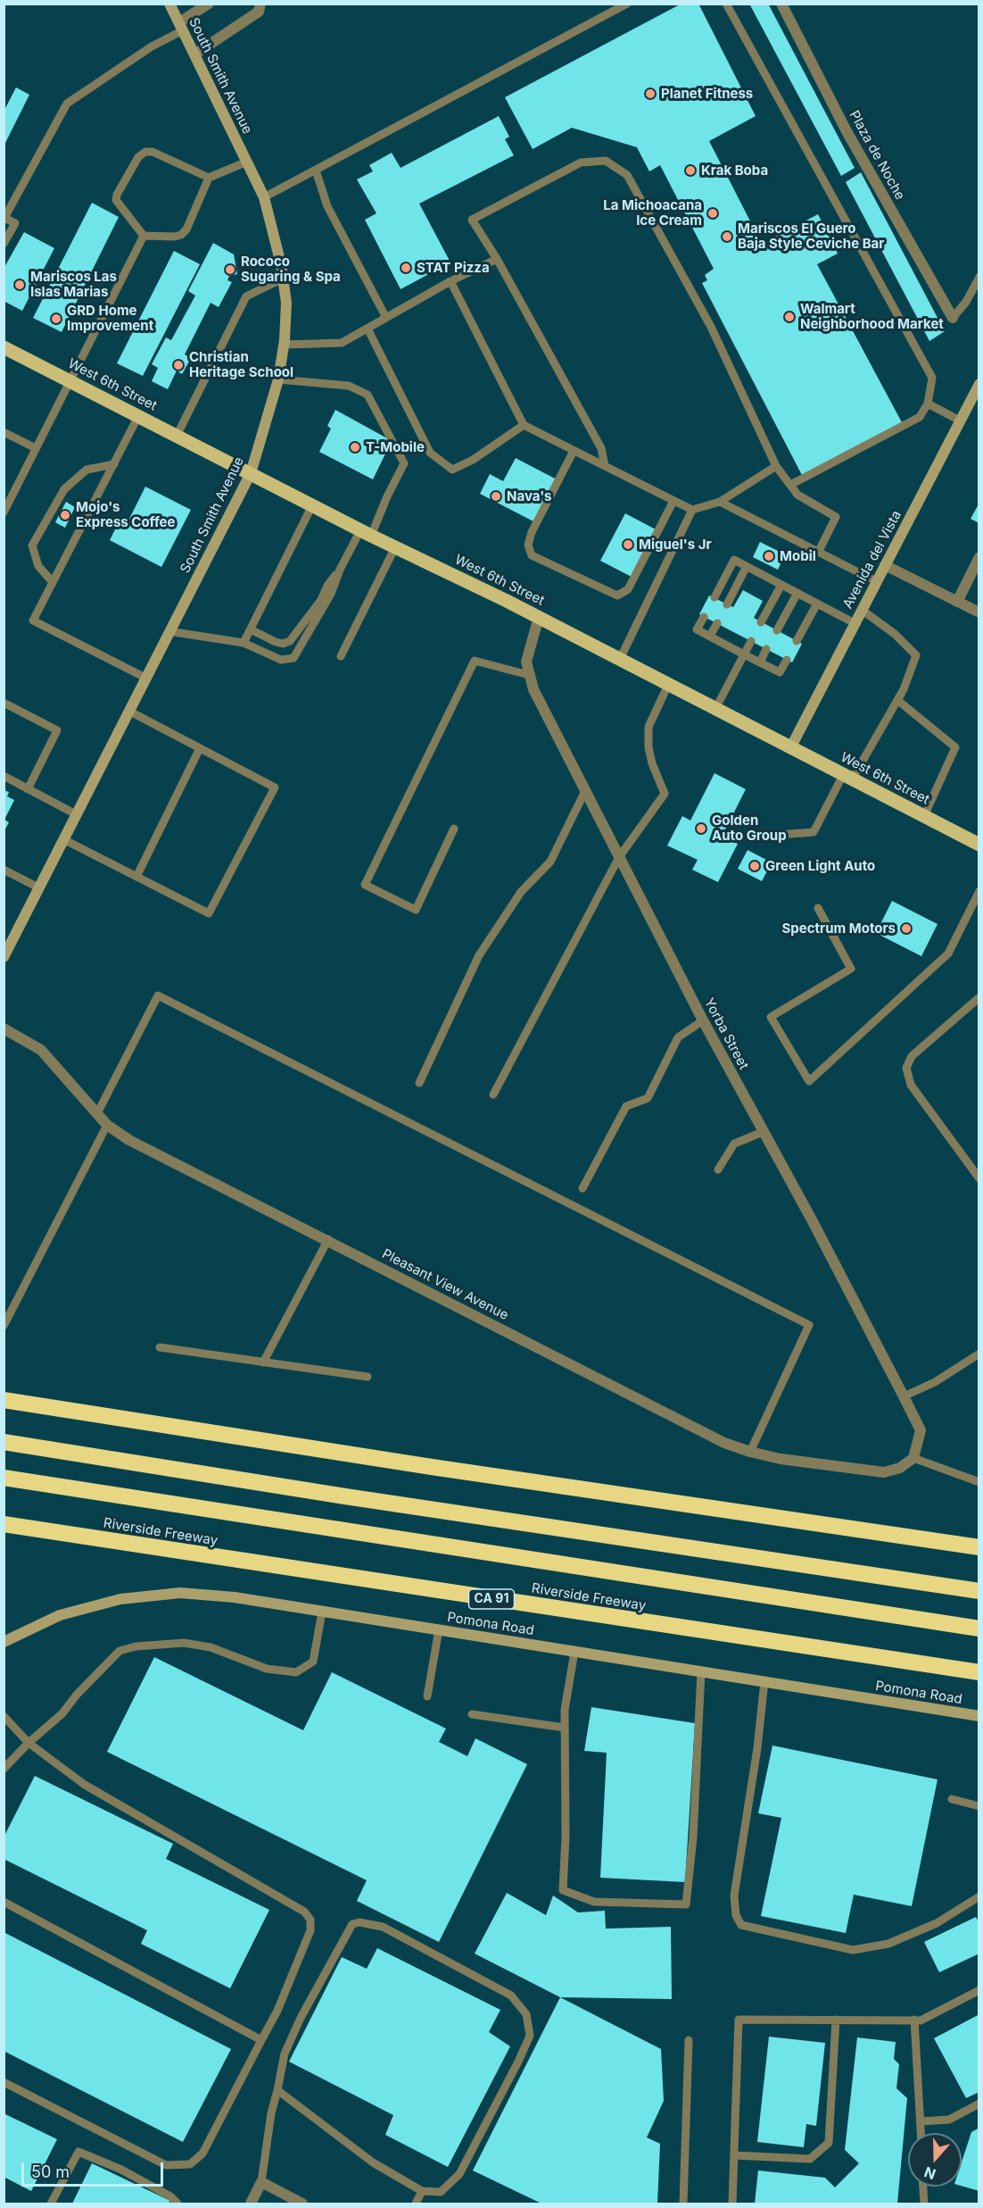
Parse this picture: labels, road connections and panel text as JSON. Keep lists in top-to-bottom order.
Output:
{
  "streets": {
    "highway": ["Riverside Freeway", "CA 91"],
    "main road": [
      "South Smith Avenue",
      "West 6th Street",
      "Avenida del Vista",
      "Pomona Road"
    ],
    "street": ["Plaza de Noche", "Yorba Street", "Pleasant View Avenue"]
  },
  "crossings": [
    ["South Smith Avenue", "West 6th Street"],
    ["West 6th Street", "Avenida del Vista"],
    ["West 6th Street", "Yorba Street"],
    ["Yorba Street", "Pleasant View Avenue"]
  ],
  "places": [
    "Planet Fitness",
    "Krak Boba",
    "La Michoacana Ice Cream",
    "Mariscos El Guero Baja Style Ceviche Bar",
    "STAT Pizza",
    "Rococo Sugaring & Spa",
    "Mariscos Las Islas Marias",
    "Walmart Neighborhood Market",
    "GRD Home Improvement",
    "Christian Heritage School",
    "T-Mobile",
    "Nava's",
    "Mojo's Express Coffee",
    "Miguel's Jr",
    "Mobil",
    "Golden Auto Group",
    "Green Light Auto",
    "Spectrum Motors"
  ],
  "scale_bar": "50 m",
  "north": "bottom"
}
